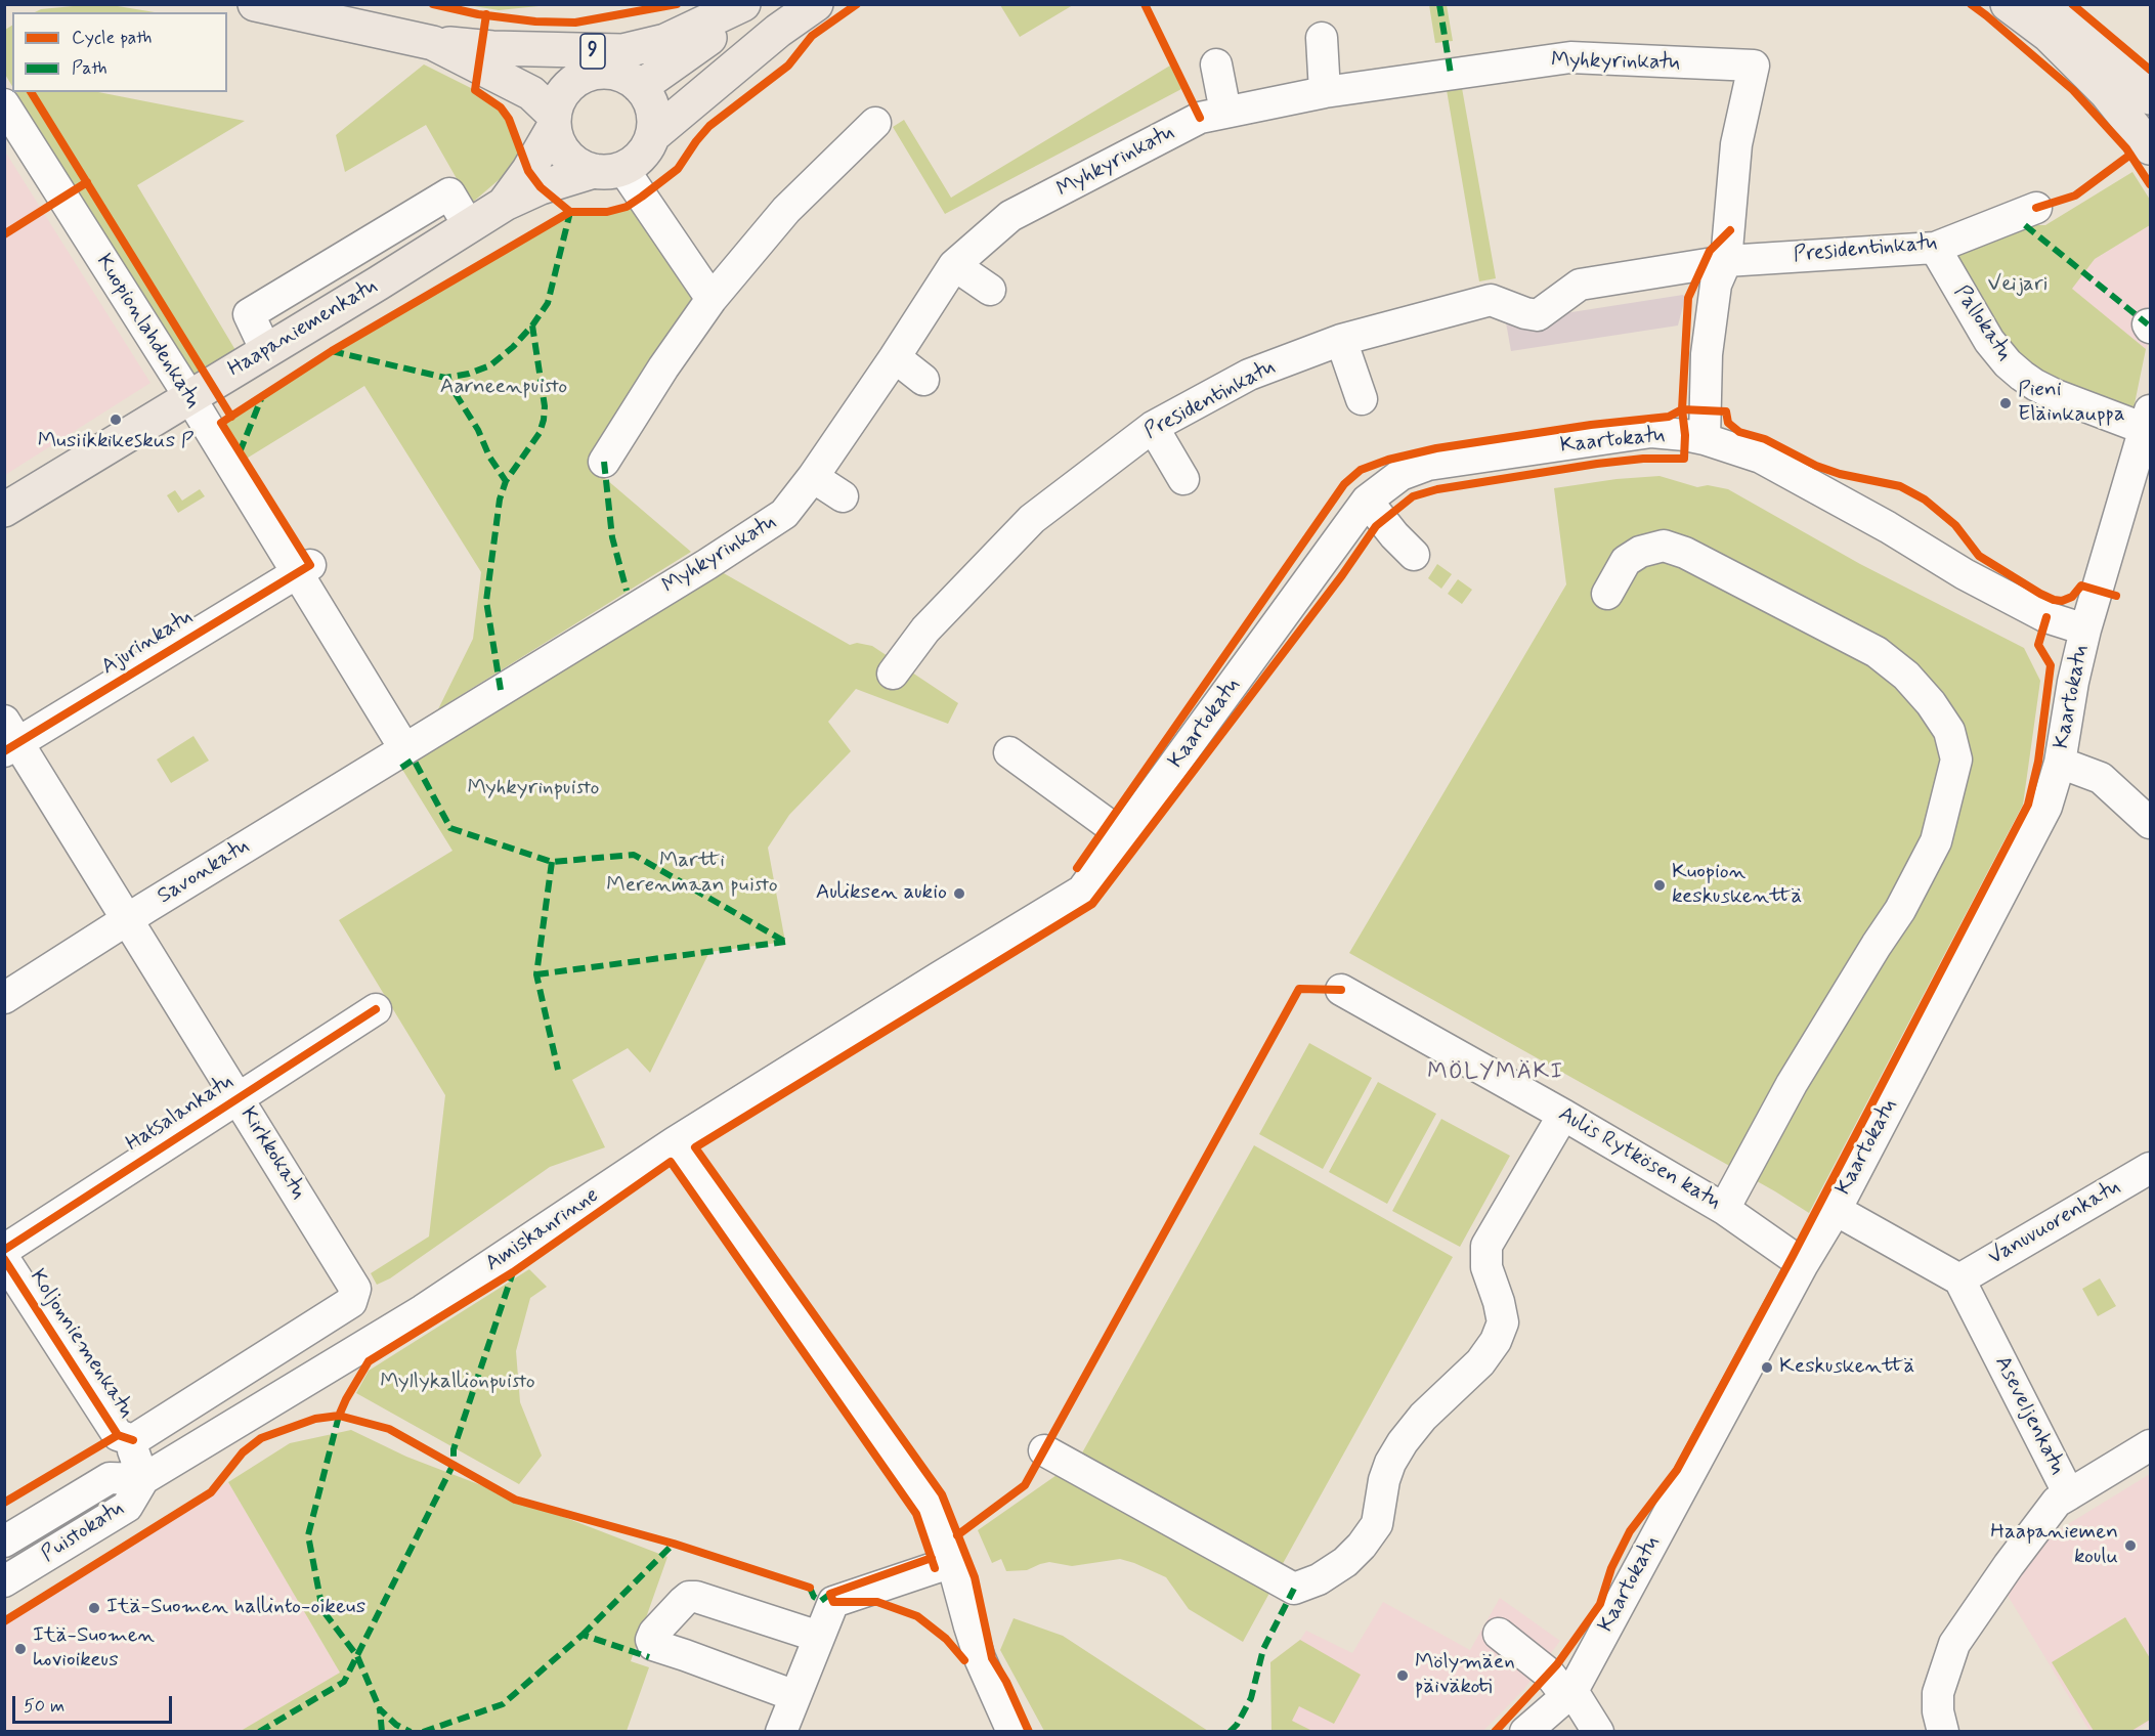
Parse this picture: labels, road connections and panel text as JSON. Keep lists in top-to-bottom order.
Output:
{
  "streets": {
    "main road": ["9", "Haapaniemenkatu"],
    "street": [
      "Myhkyrinkatu",
      "Presidentinkatu",
      "Pallokatu",
      "Kuopionlahdenkatu",
      "Kaartokatu",
      "Ajurinkatu",
      "Savonkatu",
      "Hatsalankatu",
      "Kirkkokatu",
      "Aulis Rytkösen katu",
      "Vanuvuorenkatu",
      "Amiskanrinne",
      "Koljonniemenkatu",
      "Aseveljenkatu",
      "Puistokatu"
    ]
  },
  "crossings": [
    ["9", "Haapaniemenkatu"],
    ["Myhkyrinkatu", "Presidentinkatu"],
    ["Myhkyrinkatu", "Kuopionlahdenkatu"],
    ["Myhkyrinkatu", "Savonkatu"],
    ["Presidentinkatu", "Pallokatu"],
    ["Haapaniemenkatu", "Kuopionlahdenkatu"],
    ["Kuopionlahdenkatu", "Ajurinkatu"],
    ["Kuopionlahdenkatu", "Savonkatu"],
    ["Kaartokatu", "Aulis Rytkösen katu"],
    ["Kaartokatu", "Amiskanrinne"],
    ["Ajurinkatu", "Kirkkokatu"],
    ["Savonkatu", "Kirkkokatu"],
    ["Hatsalankatu", "Kirkkokatu"],
    ["Kirkkokatu", "Koljonniemenkatu"],
    ["Vanuvuorenkatu", "Aseveljenkatu"],
    ["Amiskanrinne", "Puistokatu"]
  ],
  "districts": ["MÖLYMÄKI"],
  "parks": [
    "Veijari",
    "Aarneenpuisto",
    "Myhkyrinpuisto",
    "Martti Merenmaan puisto",
    "Myllykallionpuisto"
  ],
  "places": [
    "Pieni Eläinkauppa",
    "Musiikkikeskus P",
    "Kuopion keskuskenttä",
    "Auliksen aukio",
    "Keskuskenttä",
    "Haapaniemen koulu",
    "Itä-Suomen hallinto-oikeus",
    "Itä-Suomen hovioikeus",
    "Mölymäen päiväkoti"
  ],
  "legend": ["Cycle path", "Path"],
  "scale_bar": "50 m"
}
